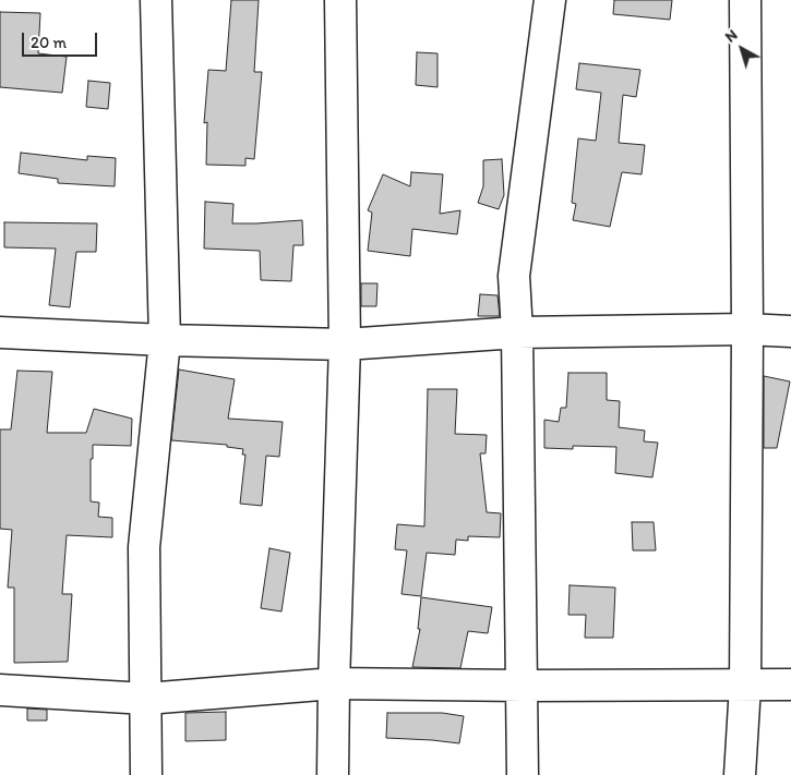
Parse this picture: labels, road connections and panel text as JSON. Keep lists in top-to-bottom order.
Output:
{
  "scale_bar": "20 m",
  "north": "top left"
}
